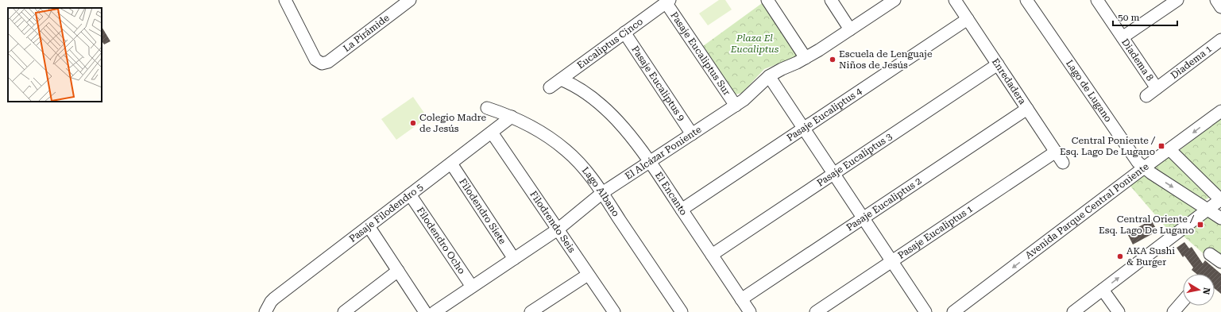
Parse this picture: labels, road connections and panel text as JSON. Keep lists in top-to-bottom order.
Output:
{
  "streets": {
    "street": [
      "La Pirámide",
      "Eucaliptus Cinco",
      "Pasaje Eucaliptus Sur",
      "Diadema 8",
      "Diadema 1",
      "Enredadera",
      "Pasaje Eucaliptus 9",
      "Lago de Lugano",
      "Pasaje Eucaliptus 4",
      "El Alcázar Poniente",
      "Pasaje Eucaliptus 3",
      "Lago Albano",
      "El Encanto",
      "Pasaje Eucaliptus 2",
      "Filodendro Siete",
      "Avenida Parque Central Poniente",
      "Pasaje Filodendro 5",
      "Filodrendo Seis",
      "Pasaje Eucaliptus 1",
      "Filodendro Ocho"
    ]
  },
  "crossings": [
    ["Eucaliptus Cinco", "Pasaje Eucaliptus Sur"],
    ["Eucaliptus Cinco", "Pasaje Eucaliptus 9"],
    ["Eucaliptus Cinco", "El Encanto"],
    ["Pasaje Eucaliptus Sur", "El Alcázar Poniente"],
    ["Diadema 8", "Diadema 1"],
    ["Enredadera", "Pasaje Eucaliptus 4"],
    ["Enredadera", "Pasaje Eucaliptus 3"],
    ["Enredadera", "Pasaje Eucaliptus 2"],
    ["Enredadera", "Pasaje Eucaliptus 1"],
    ["Pasaje Eucaliptus 9", "El Alcázar Poniente"],
    ["Lago de Lugano", "Avenida Parque Central Poniente"],
    ["Pasaje Eucaliptus 4", "El Encanto"],
    ["El Alcázar Poniente", "Lago Albano"],
    ["El Alcázar Poniente", "El Encanto"],
    ["El Alcázar Poniente", "Filodendro Siete"],
    ["El Alcázar Poniente", "Filodrendo Seis"],
    ["El Alcázar Poniente", "Filodendro Ocho"],
    ["Pasaje Eucaliptus 3", "El Encanto"],
    ["Lago Albano", "Pasaje Filodendro 5"],
    ["El Encanto", "Pasaje Eucaliptus 2"],
    ["Filodendro Siete", "Pasaje Filodendro 5"],
    ["Pasaje Filodendro 5", "Filodrendo Seis"],
    ["Pasaje Filodendro 5", "Filodendro Ocho"]
  ],
  "parks": ["Plaza El Eucaliptus"],
  "places": {
    "other": ["Escuela de Lenguaje Niños de Jesús", "Colegio Madre de Jesús", "AKA Sushi & Burger"],
    "transit": ["Central Poniente / Esq. Lago De Lugano", "Central Oriente / Esq. Lago De Lugano"]
  },
  "scale_bar": "50 m",
  "north": "right"
}
